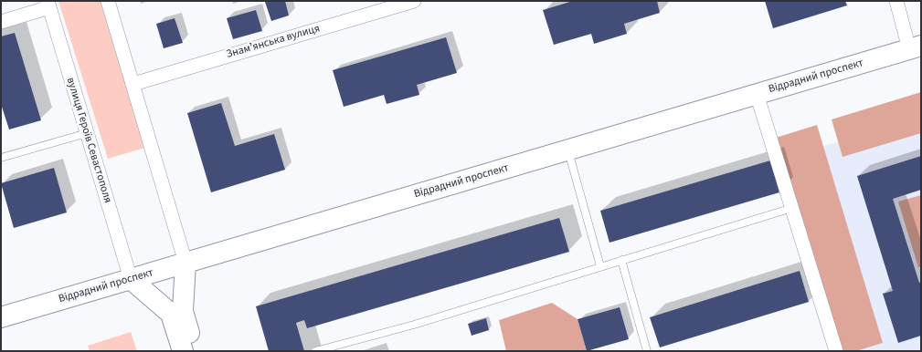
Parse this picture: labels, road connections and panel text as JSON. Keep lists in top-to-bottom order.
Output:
{
  "streets": {
    "main road": ["Відрадний проспект"],
    "street": ["Знамʼянська вулиця", "вулиця Героїв Севастополя"]
  },
  "crossings": [
    ["Відрадний проспект", "вулиця Героїв Севастополя"]
  ]
}
